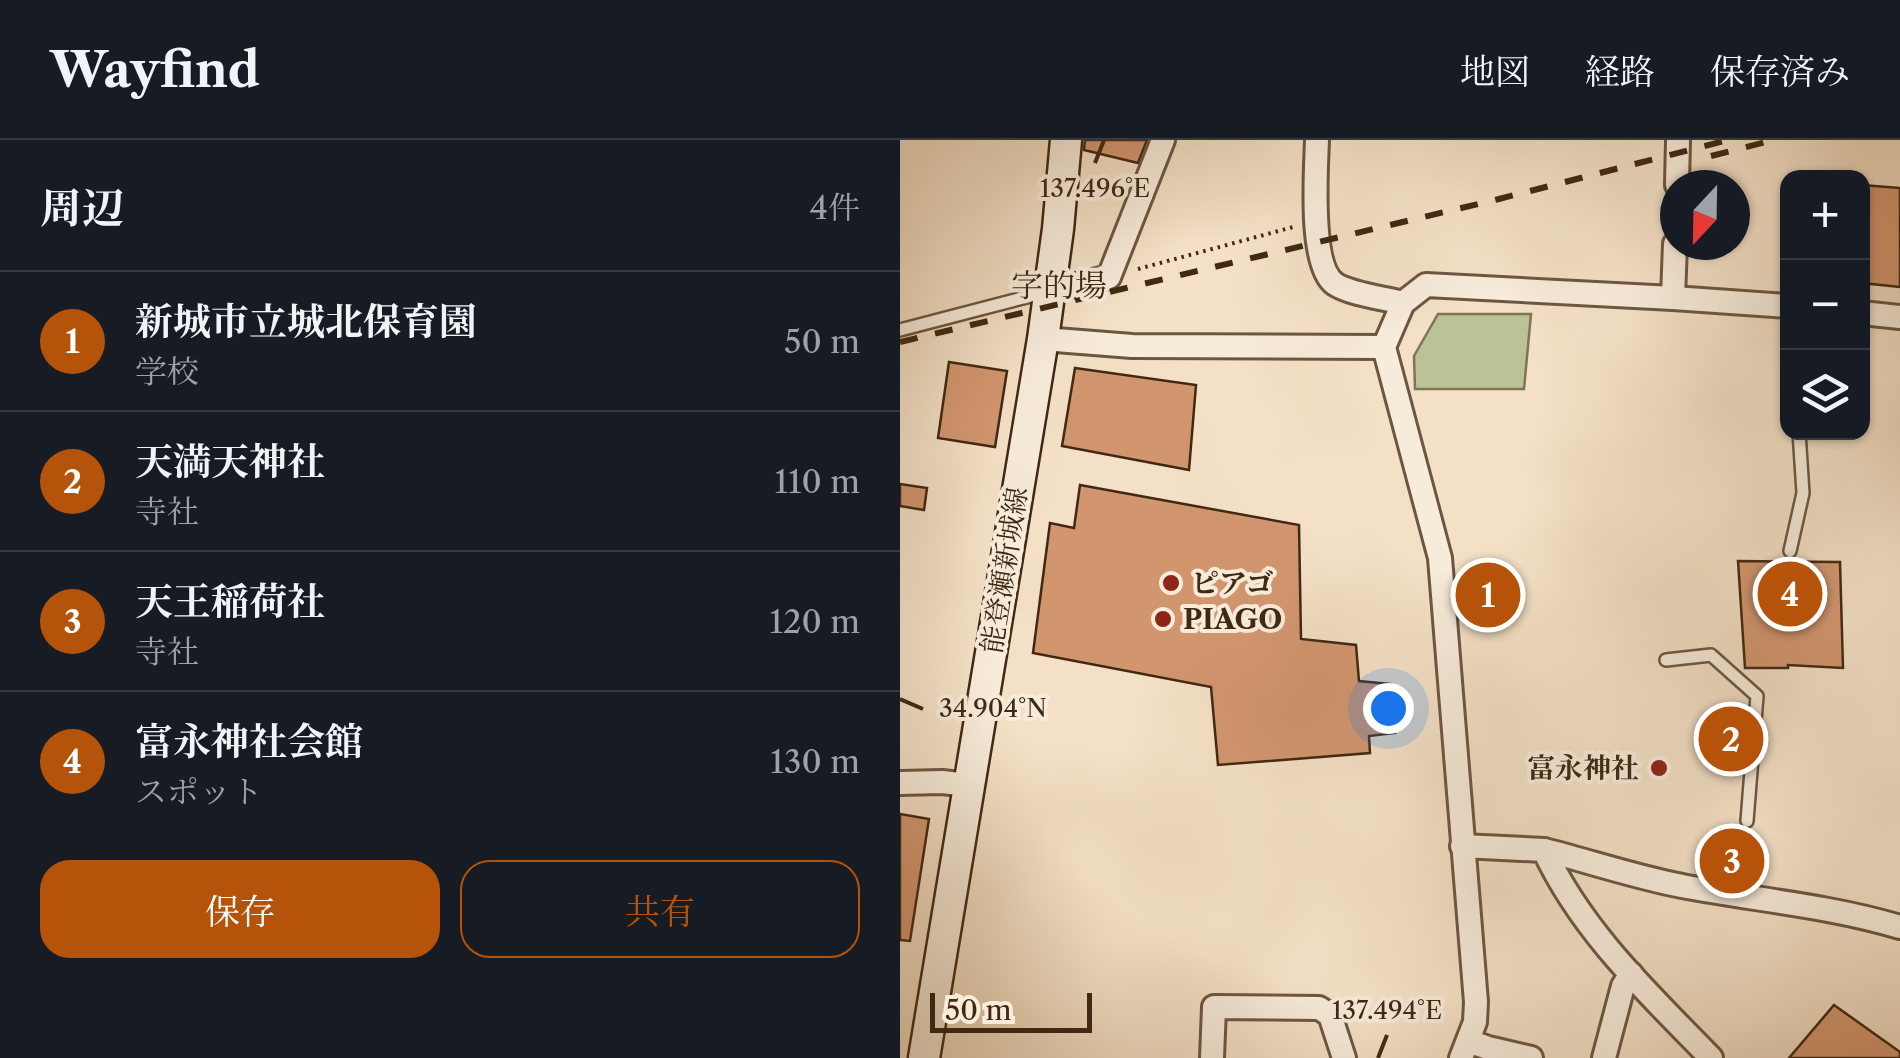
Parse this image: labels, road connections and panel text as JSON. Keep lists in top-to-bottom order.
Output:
{
  "streets": {
    "main road": ["能登瀬新城線"]
  },
  "districts": ["字的場"],
  "places": ["ピアゴ", "PIAGO", "富永神社"],
  "scale_bar": "50 m",
  "north": "bottom",
  "page": {
    "header": "Wayfind",
    "nav": ["地図", "経路", "保存済み"],
    "heading": ["周辺", "4件"],
    "map_buttons": ["+", "−"],
    "list": [
      {
        "mark": "1",
        "name": "新城市立城北保育園",
        "note": "学校",
        "value": "50 m"
      },
      {
        "mark": "2",
        "name": "天満天神社",
        "note": "寺社",
        "value": "110 m"
      },
      {
        "mark": "3",
        "name": "天王稲荷社",
        "note": "寺社",
        "value": "120 m"
      },
      {
        "mark": "4",
        "name": "富永神社会館",
        "note": "スポット",
        "value": "130 m"
      }
    ],
    "pins": [
      "4",
      "1",
      "2",
      "3"
    ],
    "buttons": ["保存", "共有"],
    "scale": "50 m"
  },
  "coordinates": ["137.496°E", "34.904°N", "137.494°E"]
}
